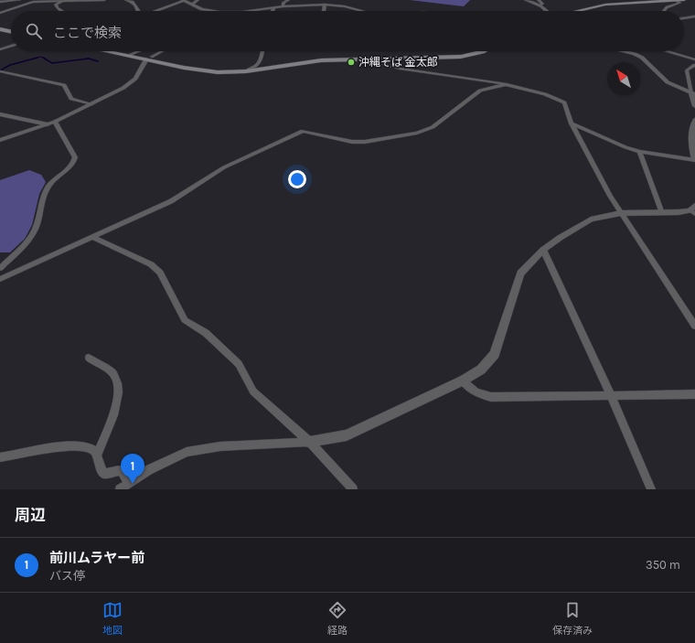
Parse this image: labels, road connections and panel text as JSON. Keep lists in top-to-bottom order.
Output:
{
  "places": ["沖縄そば 金太郎"],
  "north": "top left",
  "page": {
    "search": "ここで検索",
    "pins": "1",
    "heading": "周辺",
    "list": [
      {
        "mark": "1",
        "name": "前川ムラヤー前",
        "note": "バス停",
        "value": "350 m"
      }
    ],
    "nav": ["地図", "経路", "保存済み"]
  }
}
